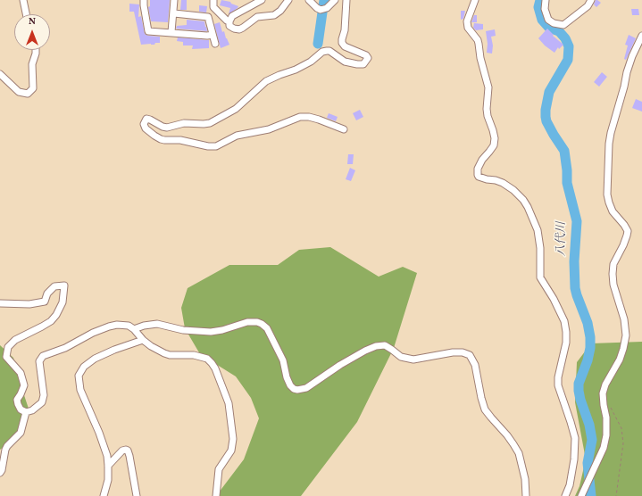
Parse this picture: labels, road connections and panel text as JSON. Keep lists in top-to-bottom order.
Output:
{
  "water": ["八代川"],
  "north": "top"
}
